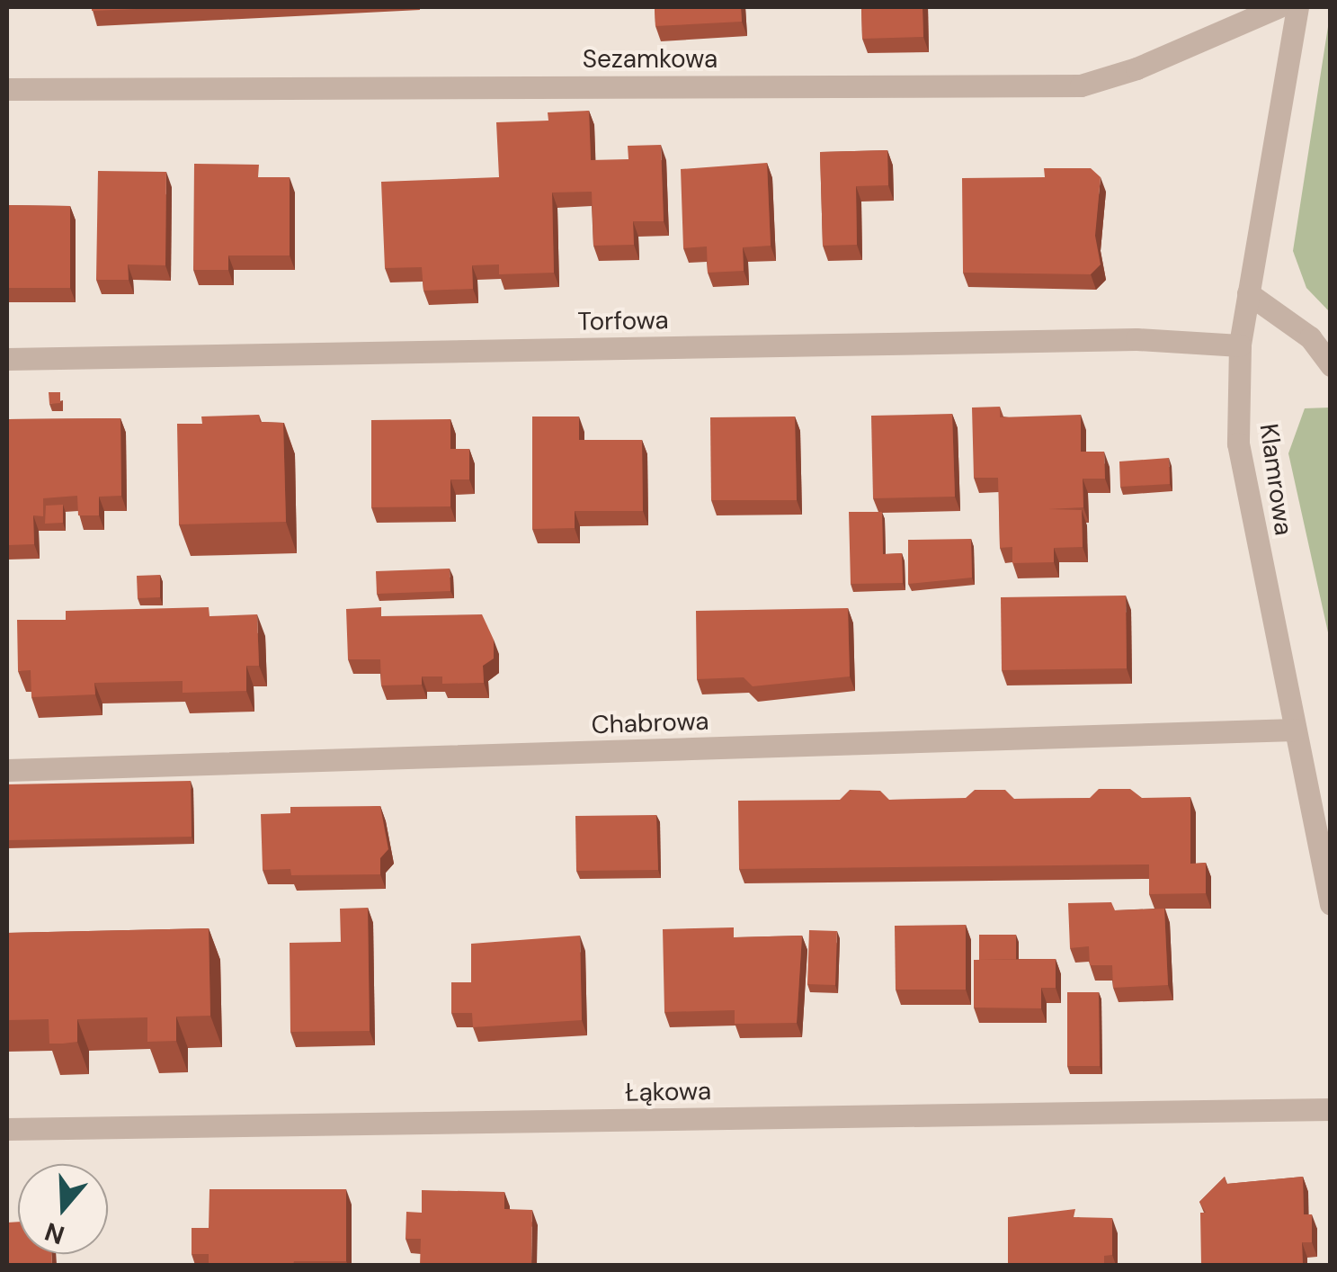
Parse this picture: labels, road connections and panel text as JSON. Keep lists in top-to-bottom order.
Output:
{
  "streets": {
    "street": [
      "Sezamkowa",
      "Torfowa",
      "Klamrowa",
      "Chabrowa",
      "Łąkowa"
    ]
  },
  "crossings": [
    ["Torfowa", "Klamrowa"],
    ["Klamrowa", "Chabrowa"]
  ],
  "north": "bottom"
}
